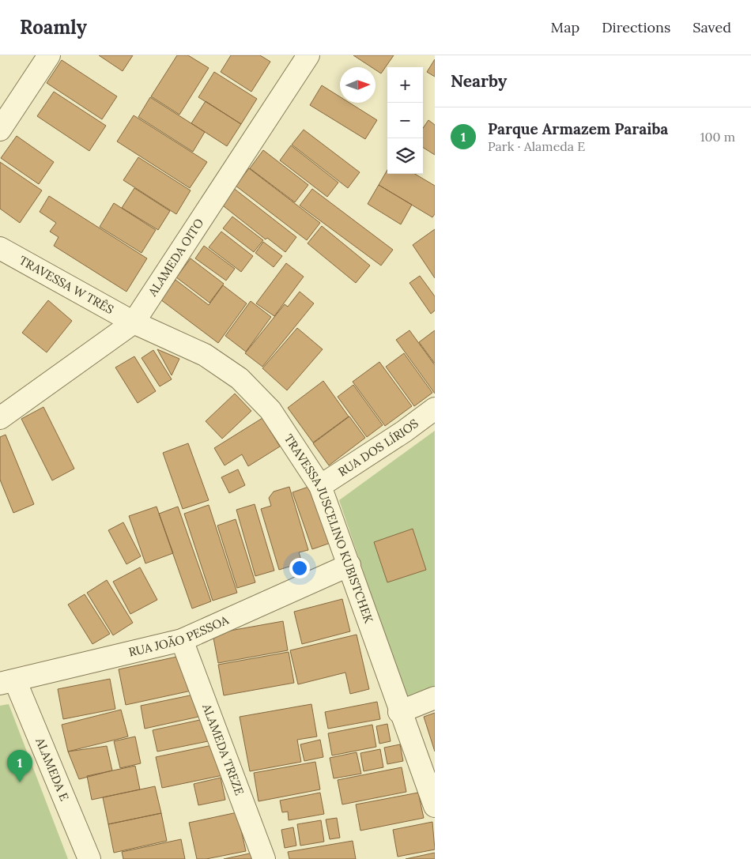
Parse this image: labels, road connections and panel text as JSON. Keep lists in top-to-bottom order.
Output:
{
  "streets": {
    "street": [
      "ALAMEDA OITO",
      "TRAVESSA W TRÊS",
      "RUA DOS LÍRIOS",
      "TRAVESSA JUSCELINO KUBISTCHEK",
      "RUA JOÃO PESSOA",
      "ALAMEDA TREZE",
      "ALAMEDA E"
    ]
  },
  "crossings": [
    ["ALAMEDA OITO", "TRAVESSA W TRÊS"],
    ["ALAMEDA OITO", "TRAVESSA JUSCELINO KUBISTCHEK"],
    ["TRAVESSA W TRÊS", "TRAVESSA JUSCELINO KUBISTCHEK"],
    ["RUA DOS LÍRIOS", "TRAVESSA JUSCELINO KUBISTCHEK"],
    ["TRAVESSA JUSCELINO KUBISTCHEK", "RUA JOÃO PESSOA"],
    ["RUA JOÃO PESSOA", "ALAMEDA TREZE"],
    ["RUA JOÃO PESSOA", "ALAMEDA E"]
  ],
  "north": "right",
  "page": {
    "header": "Roamly",
    "nav": ["Map", "Directions", "Saved"],
    "heading": "Nearby",
    "map_buttons": ["+", "−"],
    "list": [
      {
        "mark": "1",
        "name": "Parque Armazem Paraiba",
        "note": "Park · Alameda E",
        "value": "100 m"
      }
    ],
    "pins": "1"
  }
}
